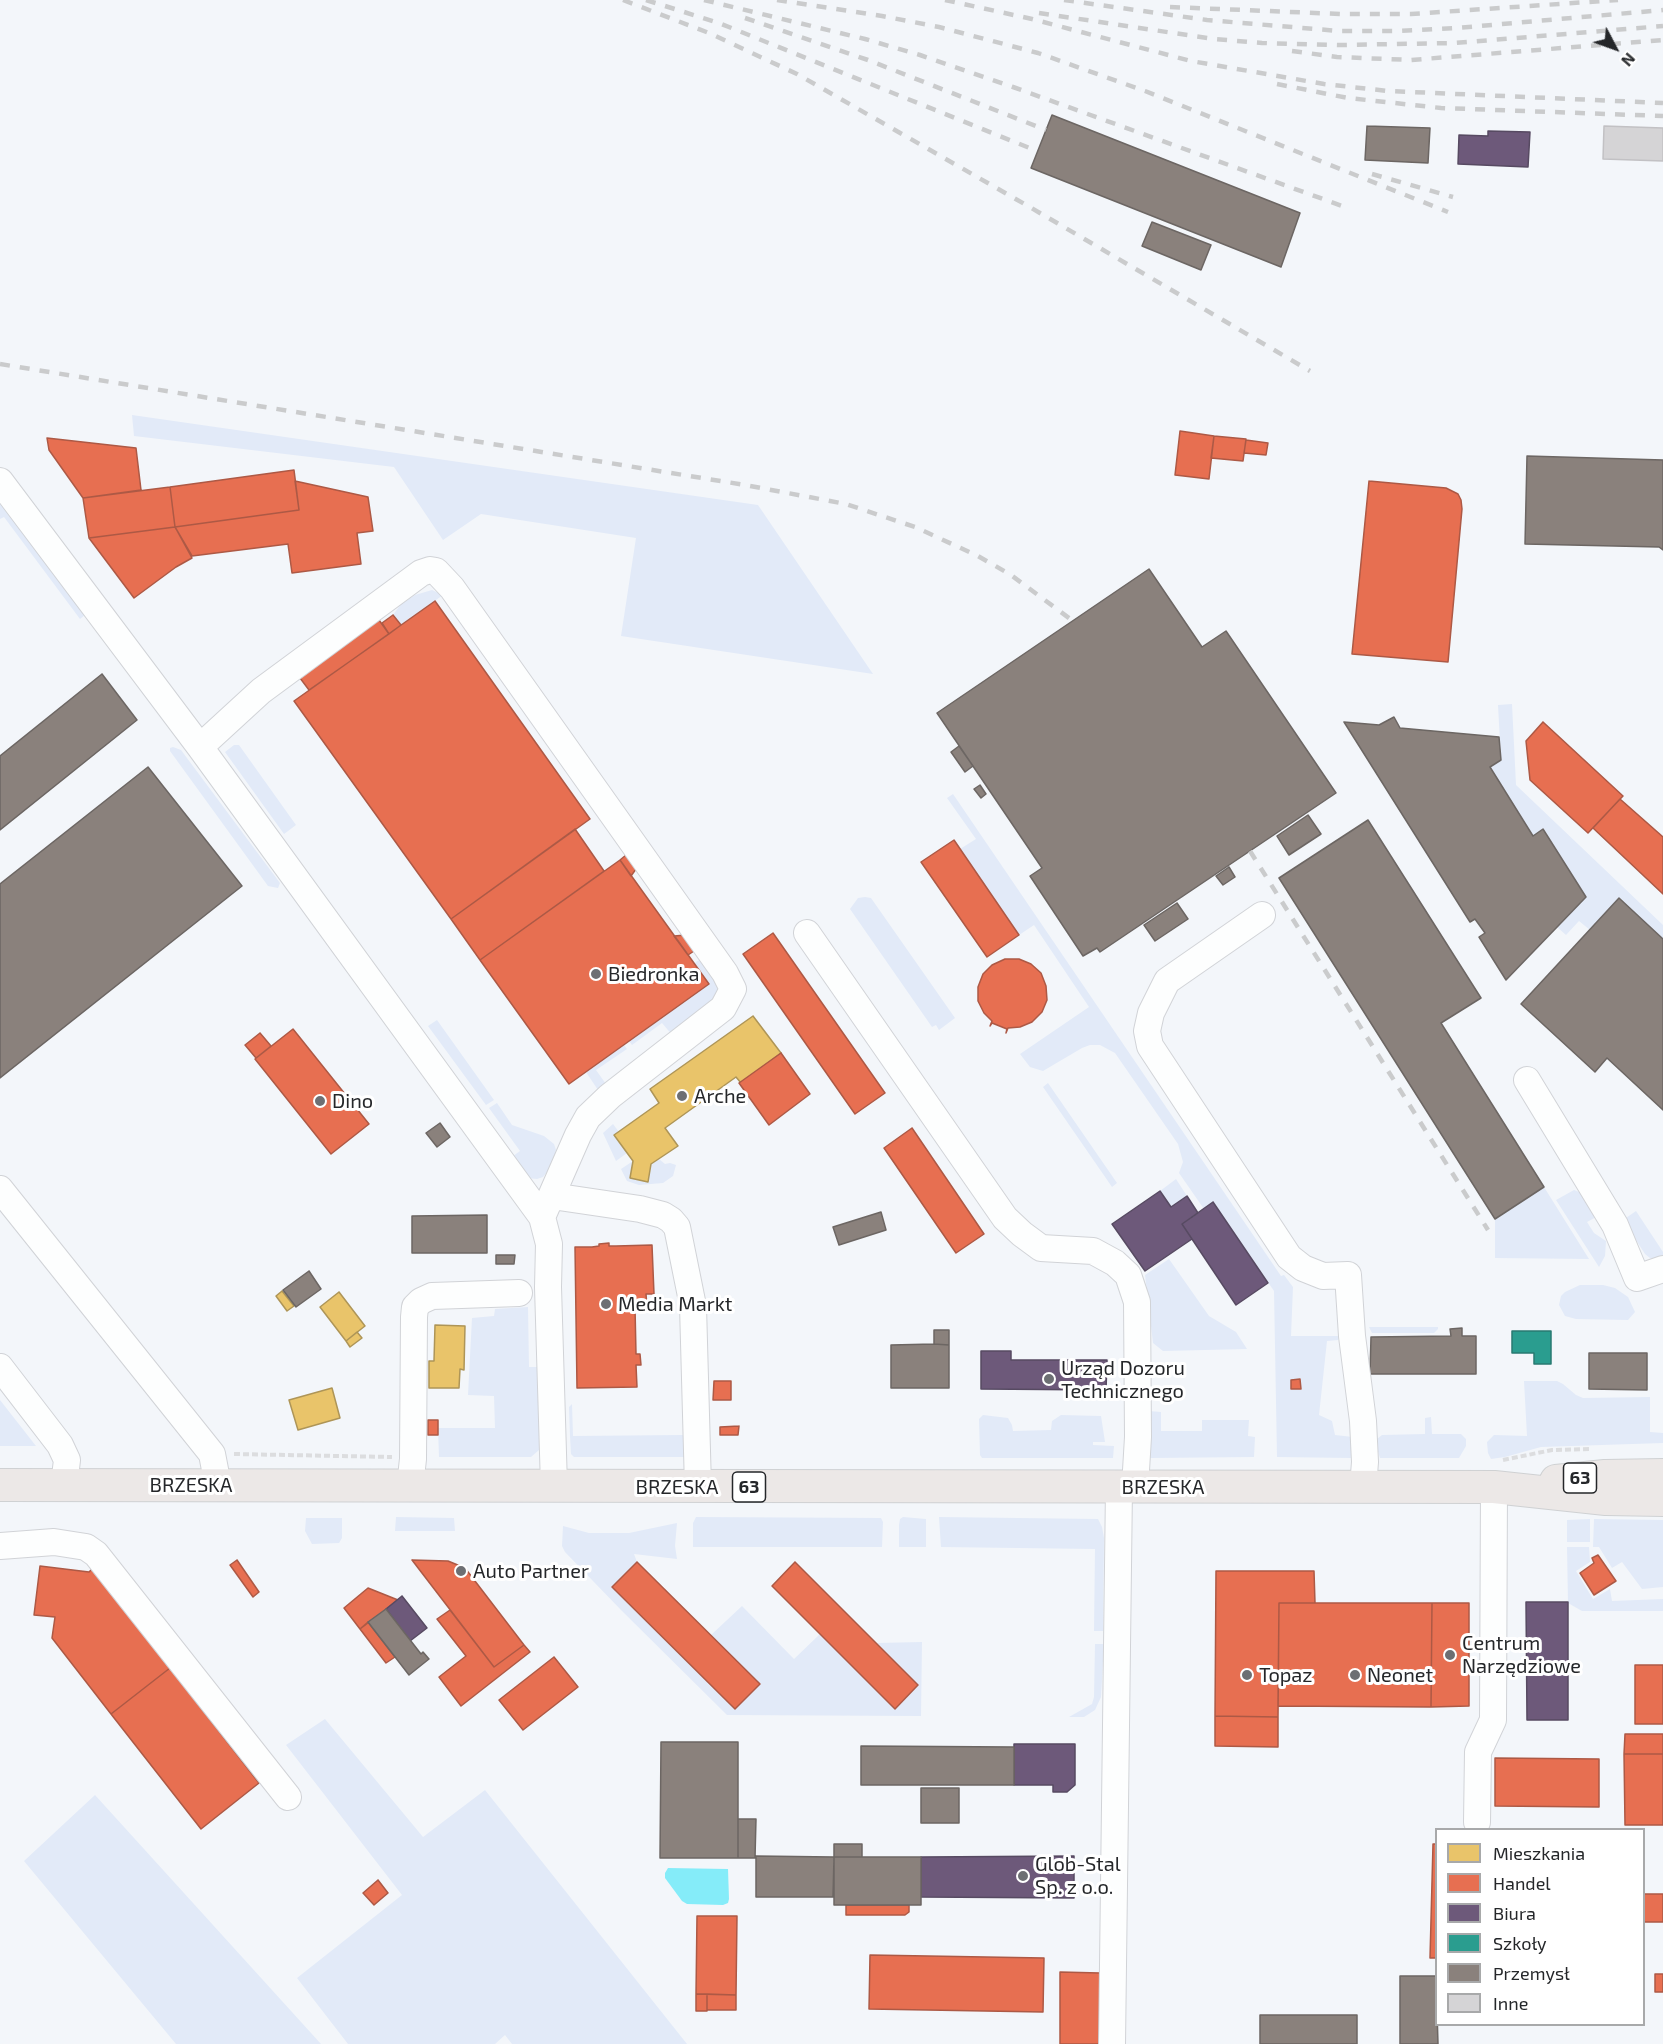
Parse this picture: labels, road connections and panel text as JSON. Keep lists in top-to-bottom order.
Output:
{
  "streets": {
    "main road": ["63", "BRZESKA"]
  },
  "places": [
    "Biedronka",
    "Arche",
    "Dino",
    "Media Markt",
    "Urząd Dozoru Technicznego",
    "Auto Partner",
    "Centrum Narzędziowe",
    "Topaz",
    "Neonet",
    "Glob-Stal Sp. z o.o."
  ],
  "legend": [
    "Mieszkania",
    "Handel",
    "Biura",
    "Szkoły",
    "Przemysł",
    "Inne"
  ],
  "north": "bottom right"
}
